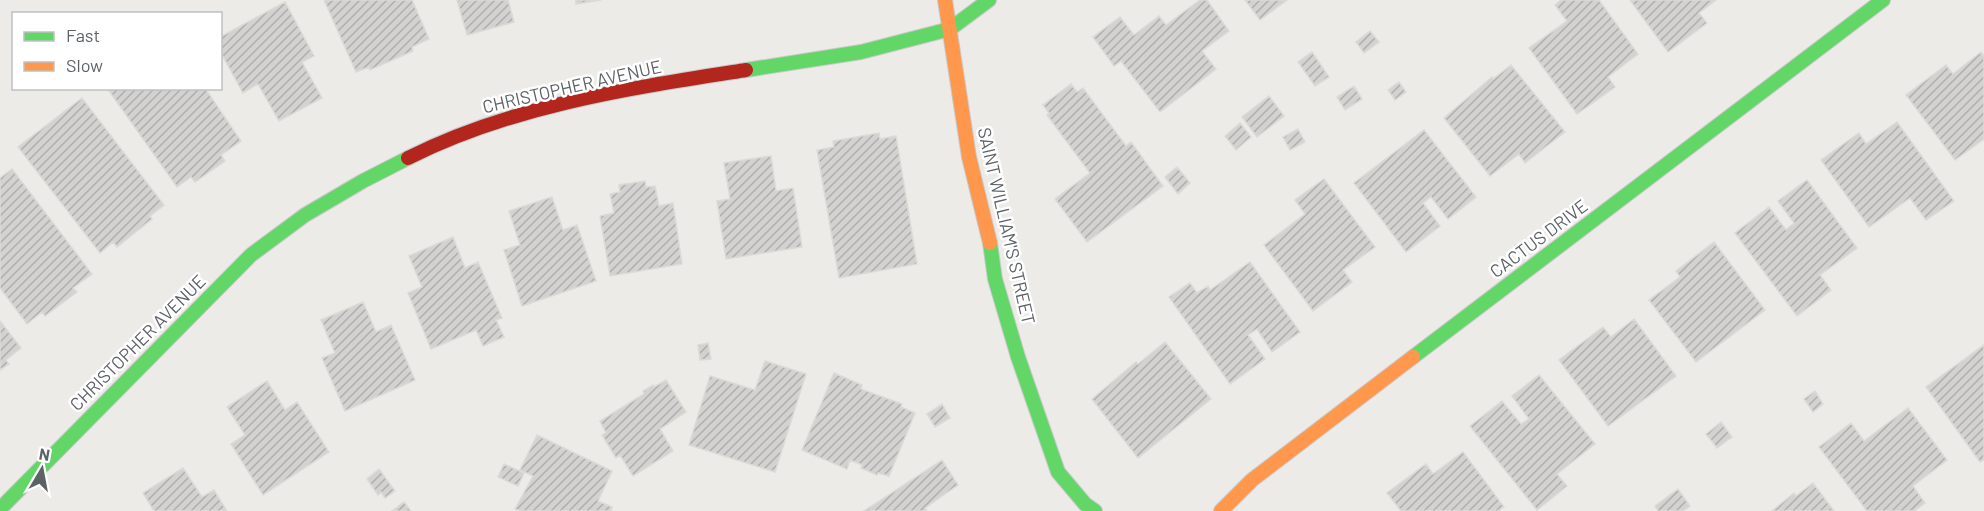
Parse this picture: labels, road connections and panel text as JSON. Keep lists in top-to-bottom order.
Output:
{
  "streets": {
    "street": ["CHRISTOPHER AVENUE", "SAINT WILLIAM'S STREET", "CACTUS DRIVE"]
  },
  "crossings": [
    ["CHRISTOPHER AVENUE", "SAINT WILLIAM'S STREET"]
  ],
  "legend": ["Fast", "Slow"],
  "north": "top"
}
